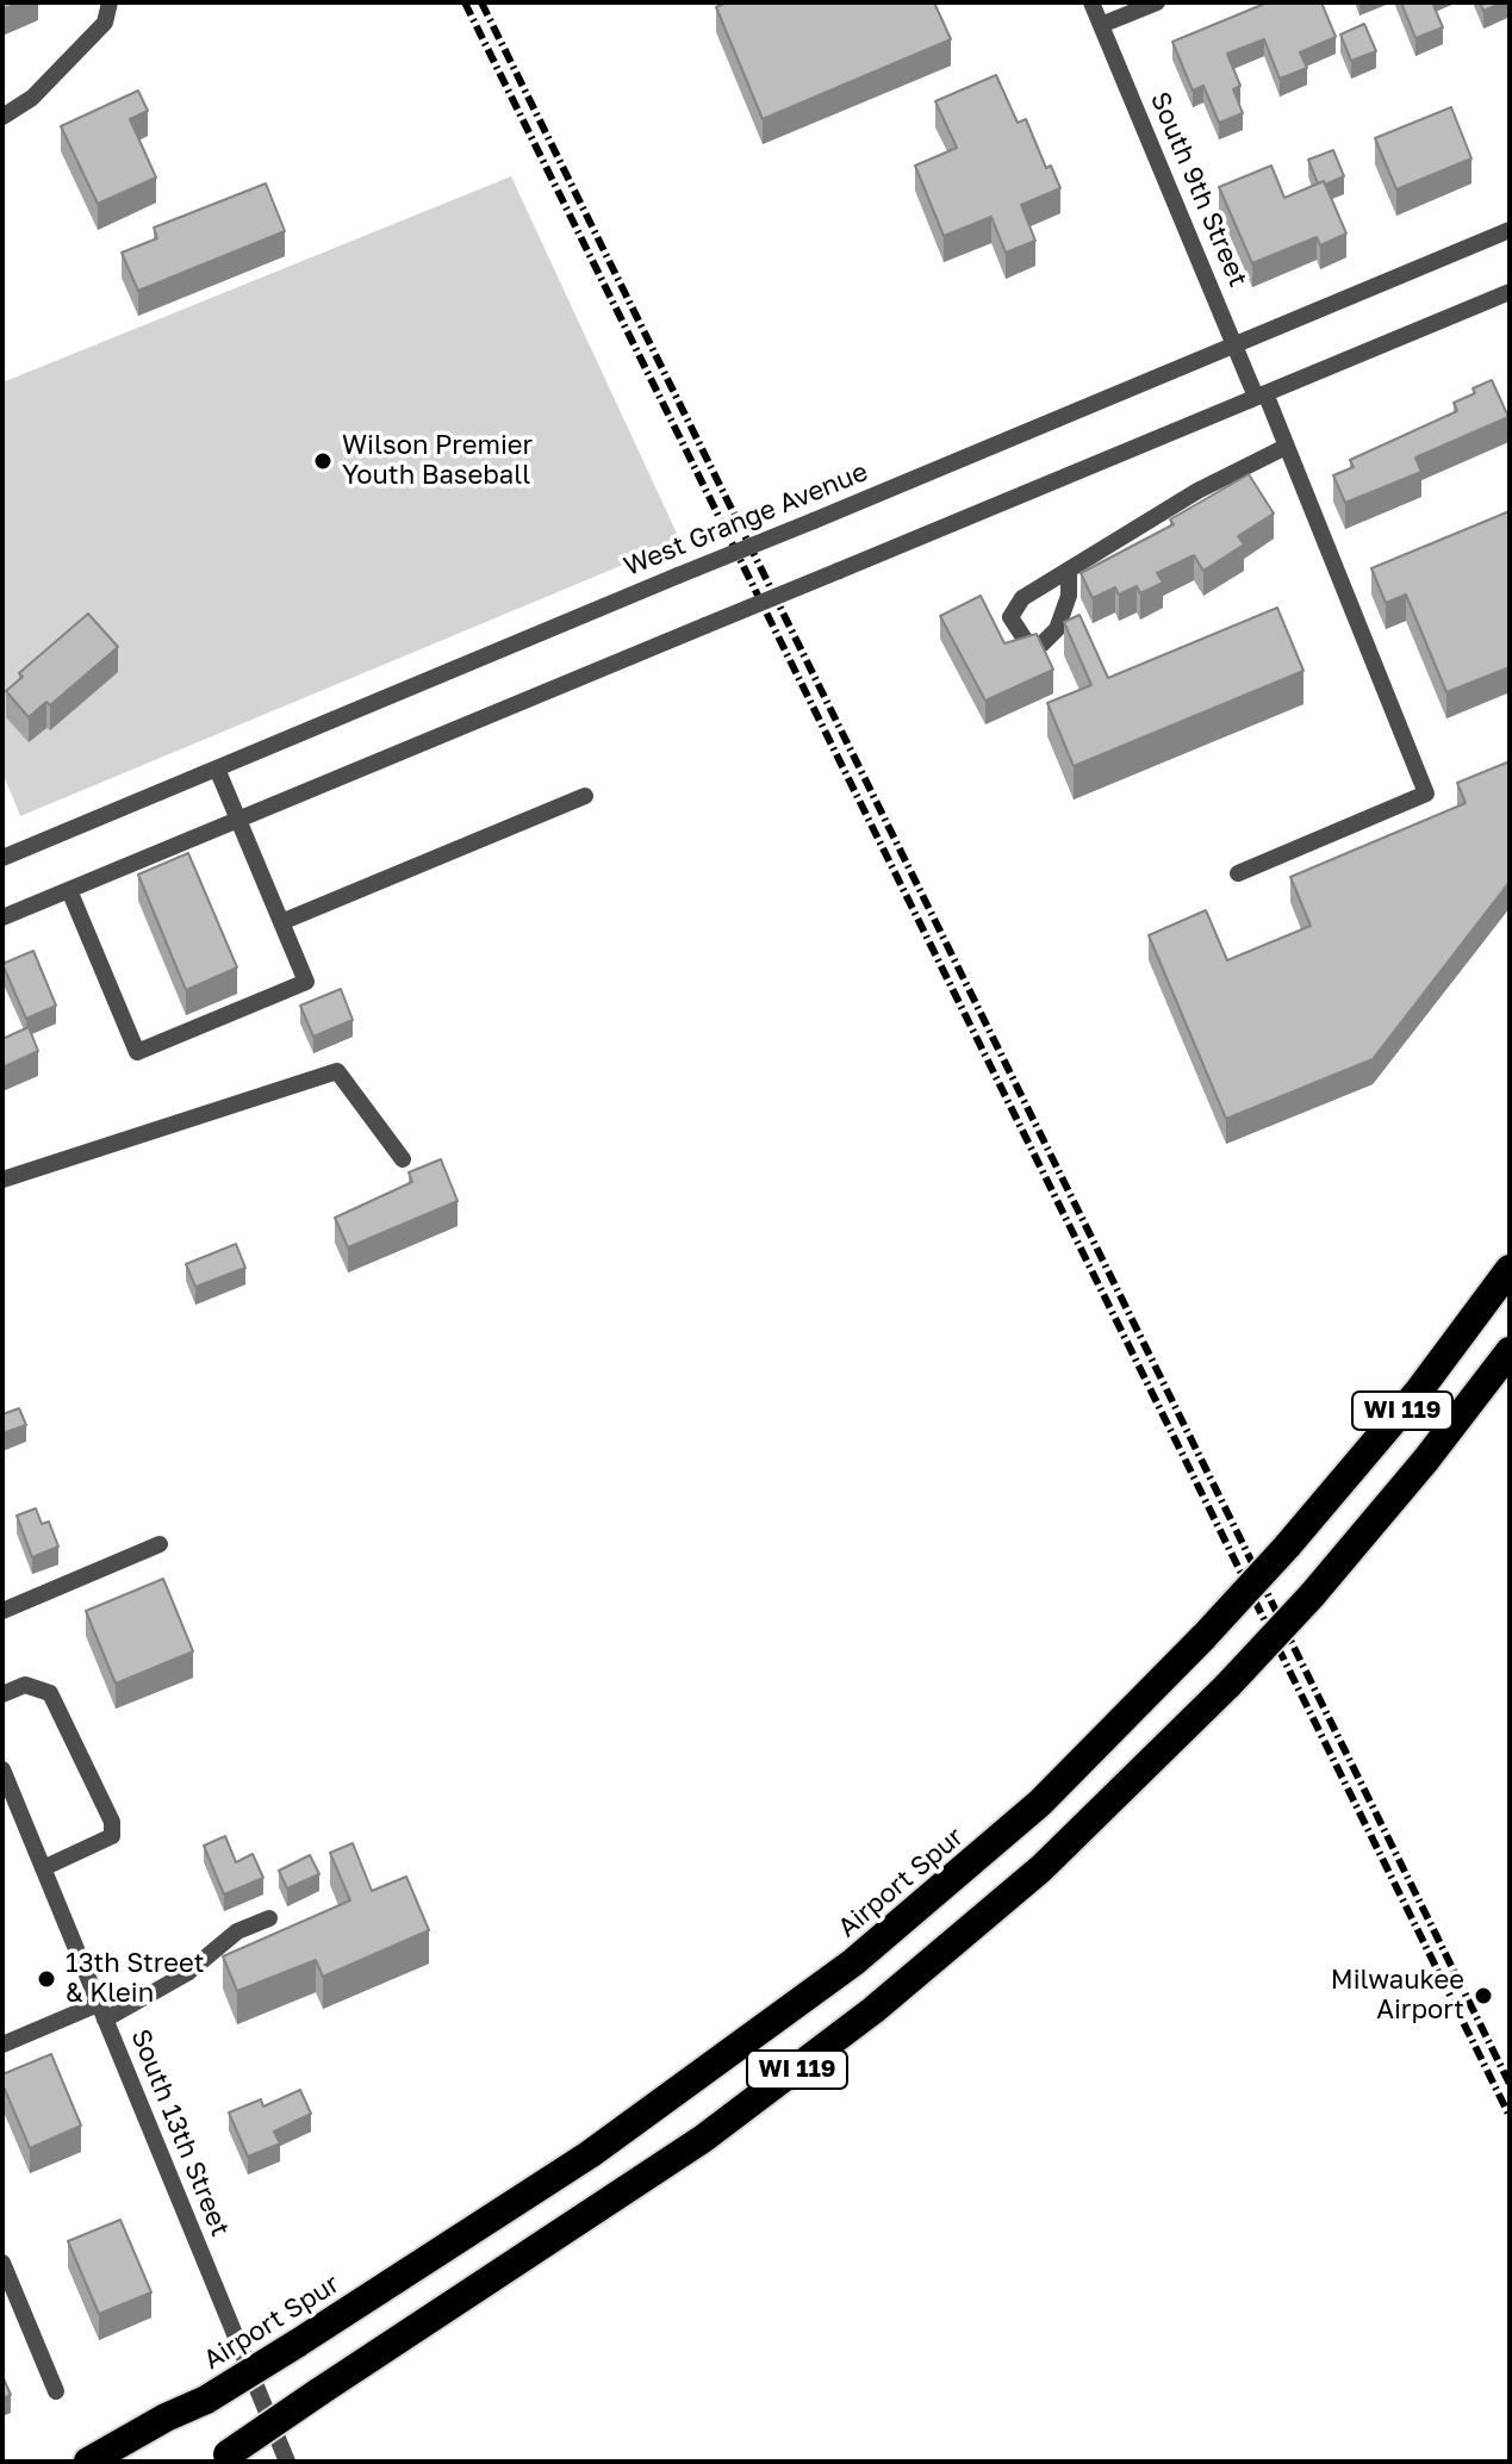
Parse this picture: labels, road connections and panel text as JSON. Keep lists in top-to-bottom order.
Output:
{
  "streets": {
    "highway": ["WI 119", "Airport Spur"],
    "street": ["South 9th Street", "West Grange Avenue", "South 13th Street"]
  },
  "crossings": [
    ["South 9th Street", "West Grange Avenue"]
  ],
  "places": ["Wilson Premier Youth Baseball", "13th Street & Klein", "Milwaukee Airport"]
}
